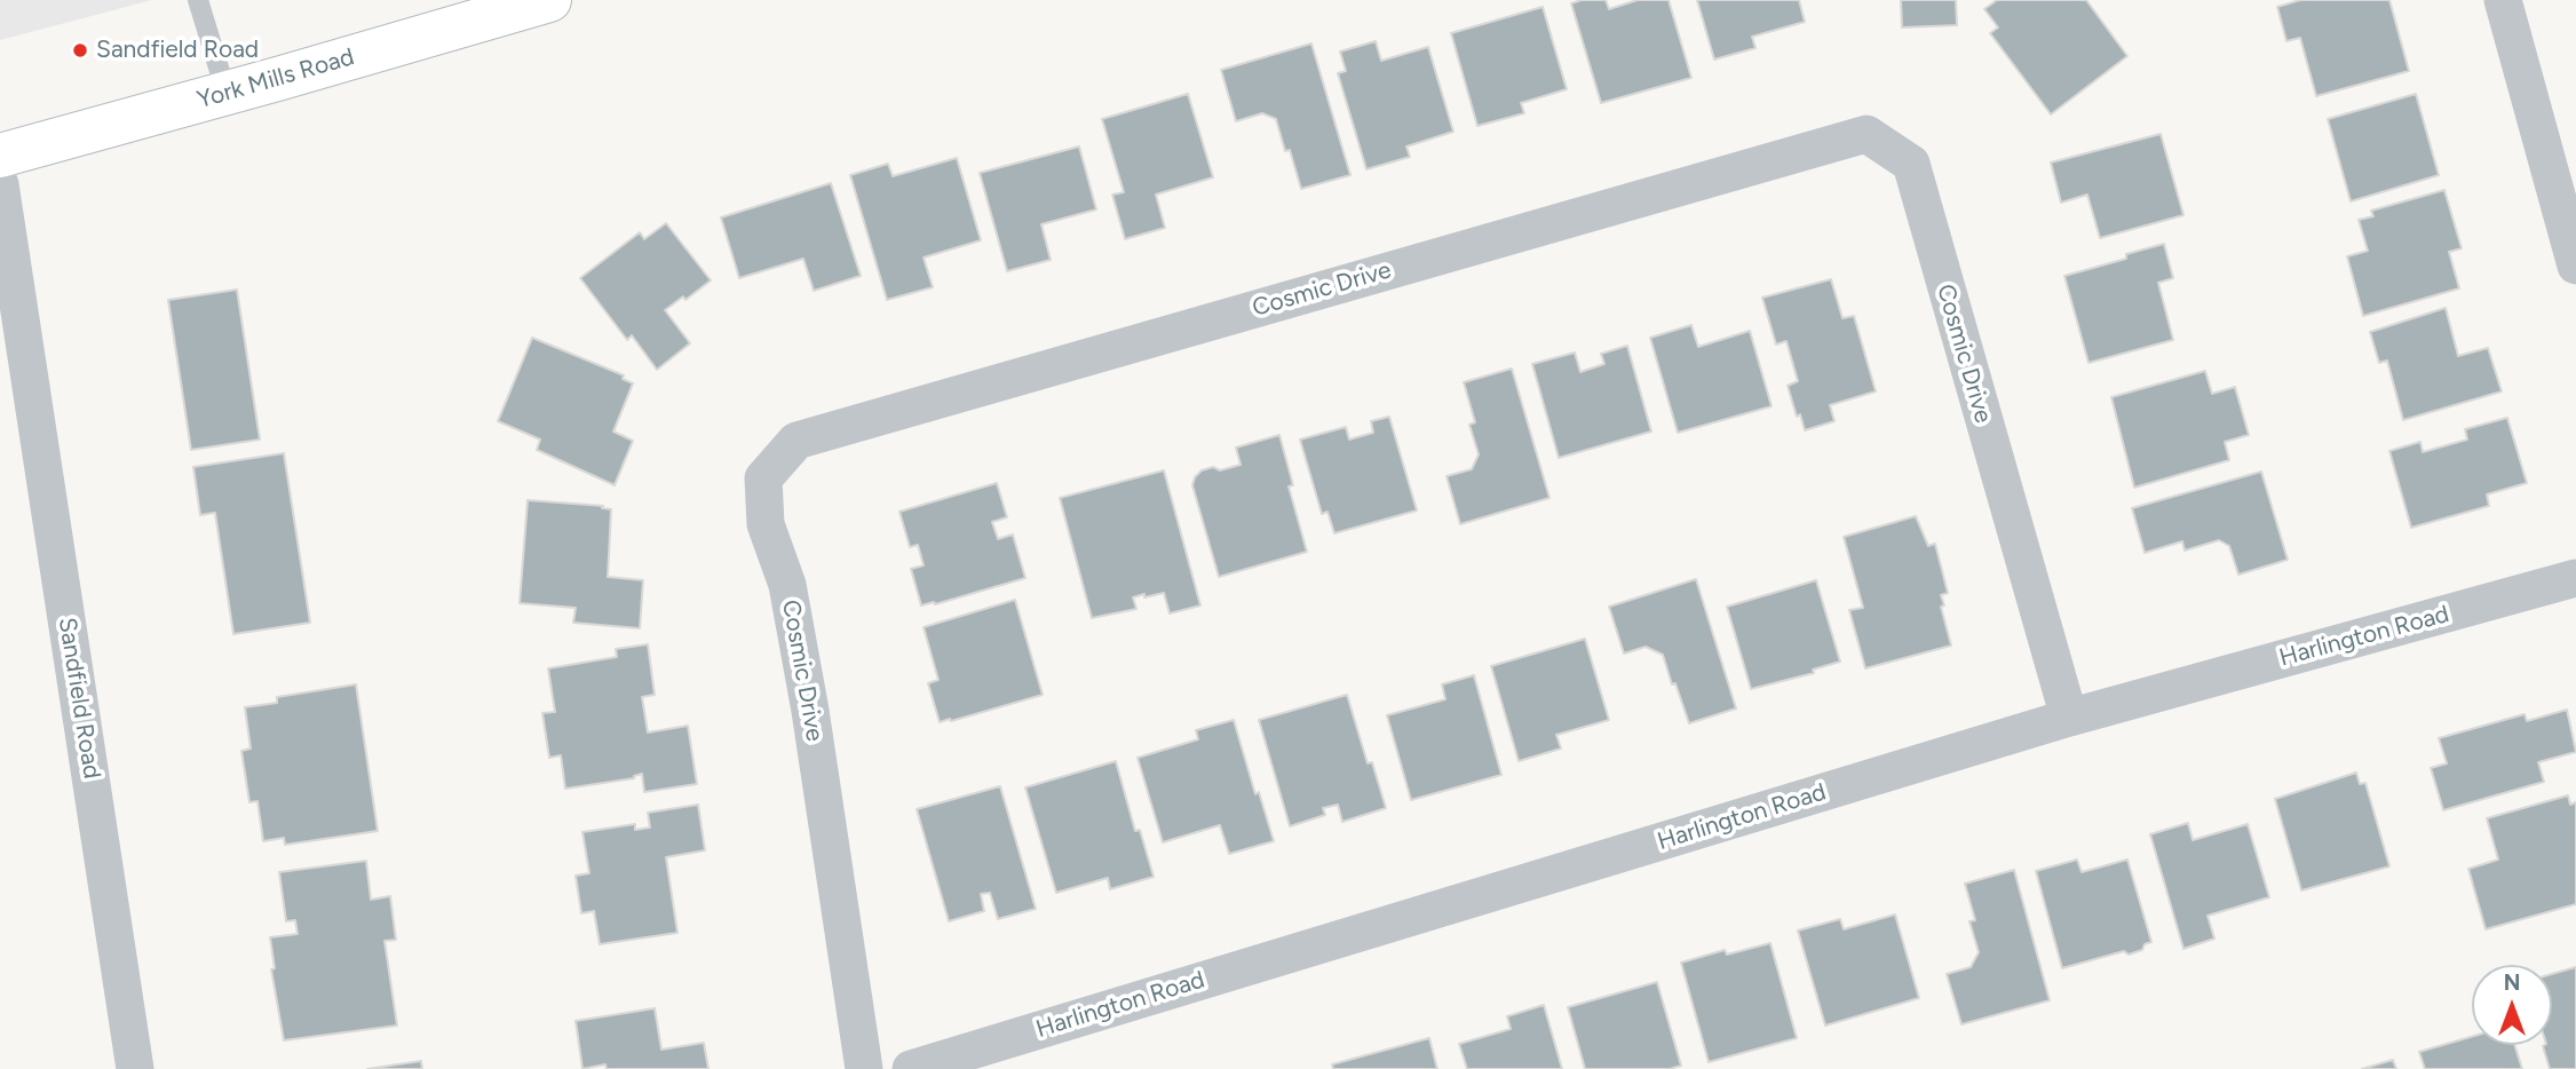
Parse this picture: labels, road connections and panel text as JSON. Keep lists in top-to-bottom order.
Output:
{
  "streets": {
    "main road": ["York Mills Road"],
    "street": ["Cosmic Drive", "Harlington Road", "Sandfield Road"]
  },
  "crossings": [
    ["Cosmic Drive", "Harlington Road"]
  ],
  "places": ["Sandfield Road"],
  "north": "top"
}
